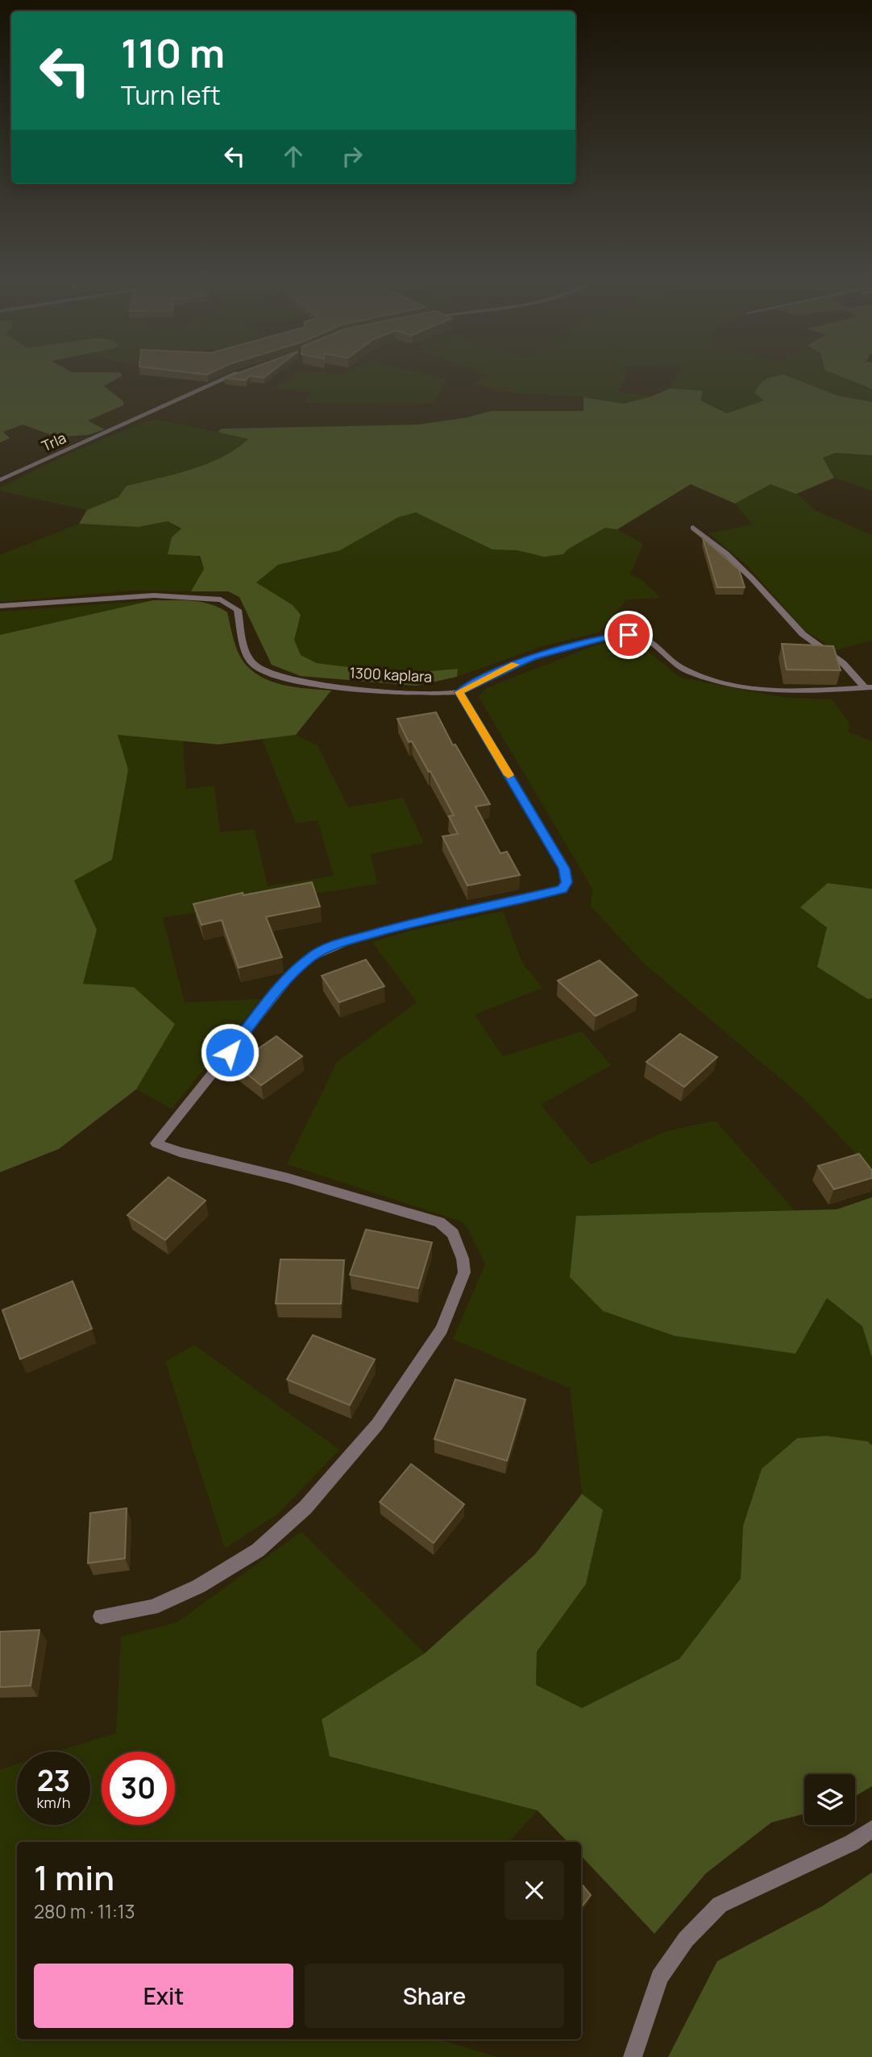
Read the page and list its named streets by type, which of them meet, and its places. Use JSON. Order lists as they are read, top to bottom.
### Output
{
  "streets": {
    "street": ["Trla", "1300 kaplara"]
  },
  "page": {
    "turn": ["110 m", "Turn left"],
    "speed": "23 km/h",
    "limit": "30",
    "heading": ["1 min", "280 m · 11:13"],
    "buttons": ["Exit", "Share"]
  }
}
